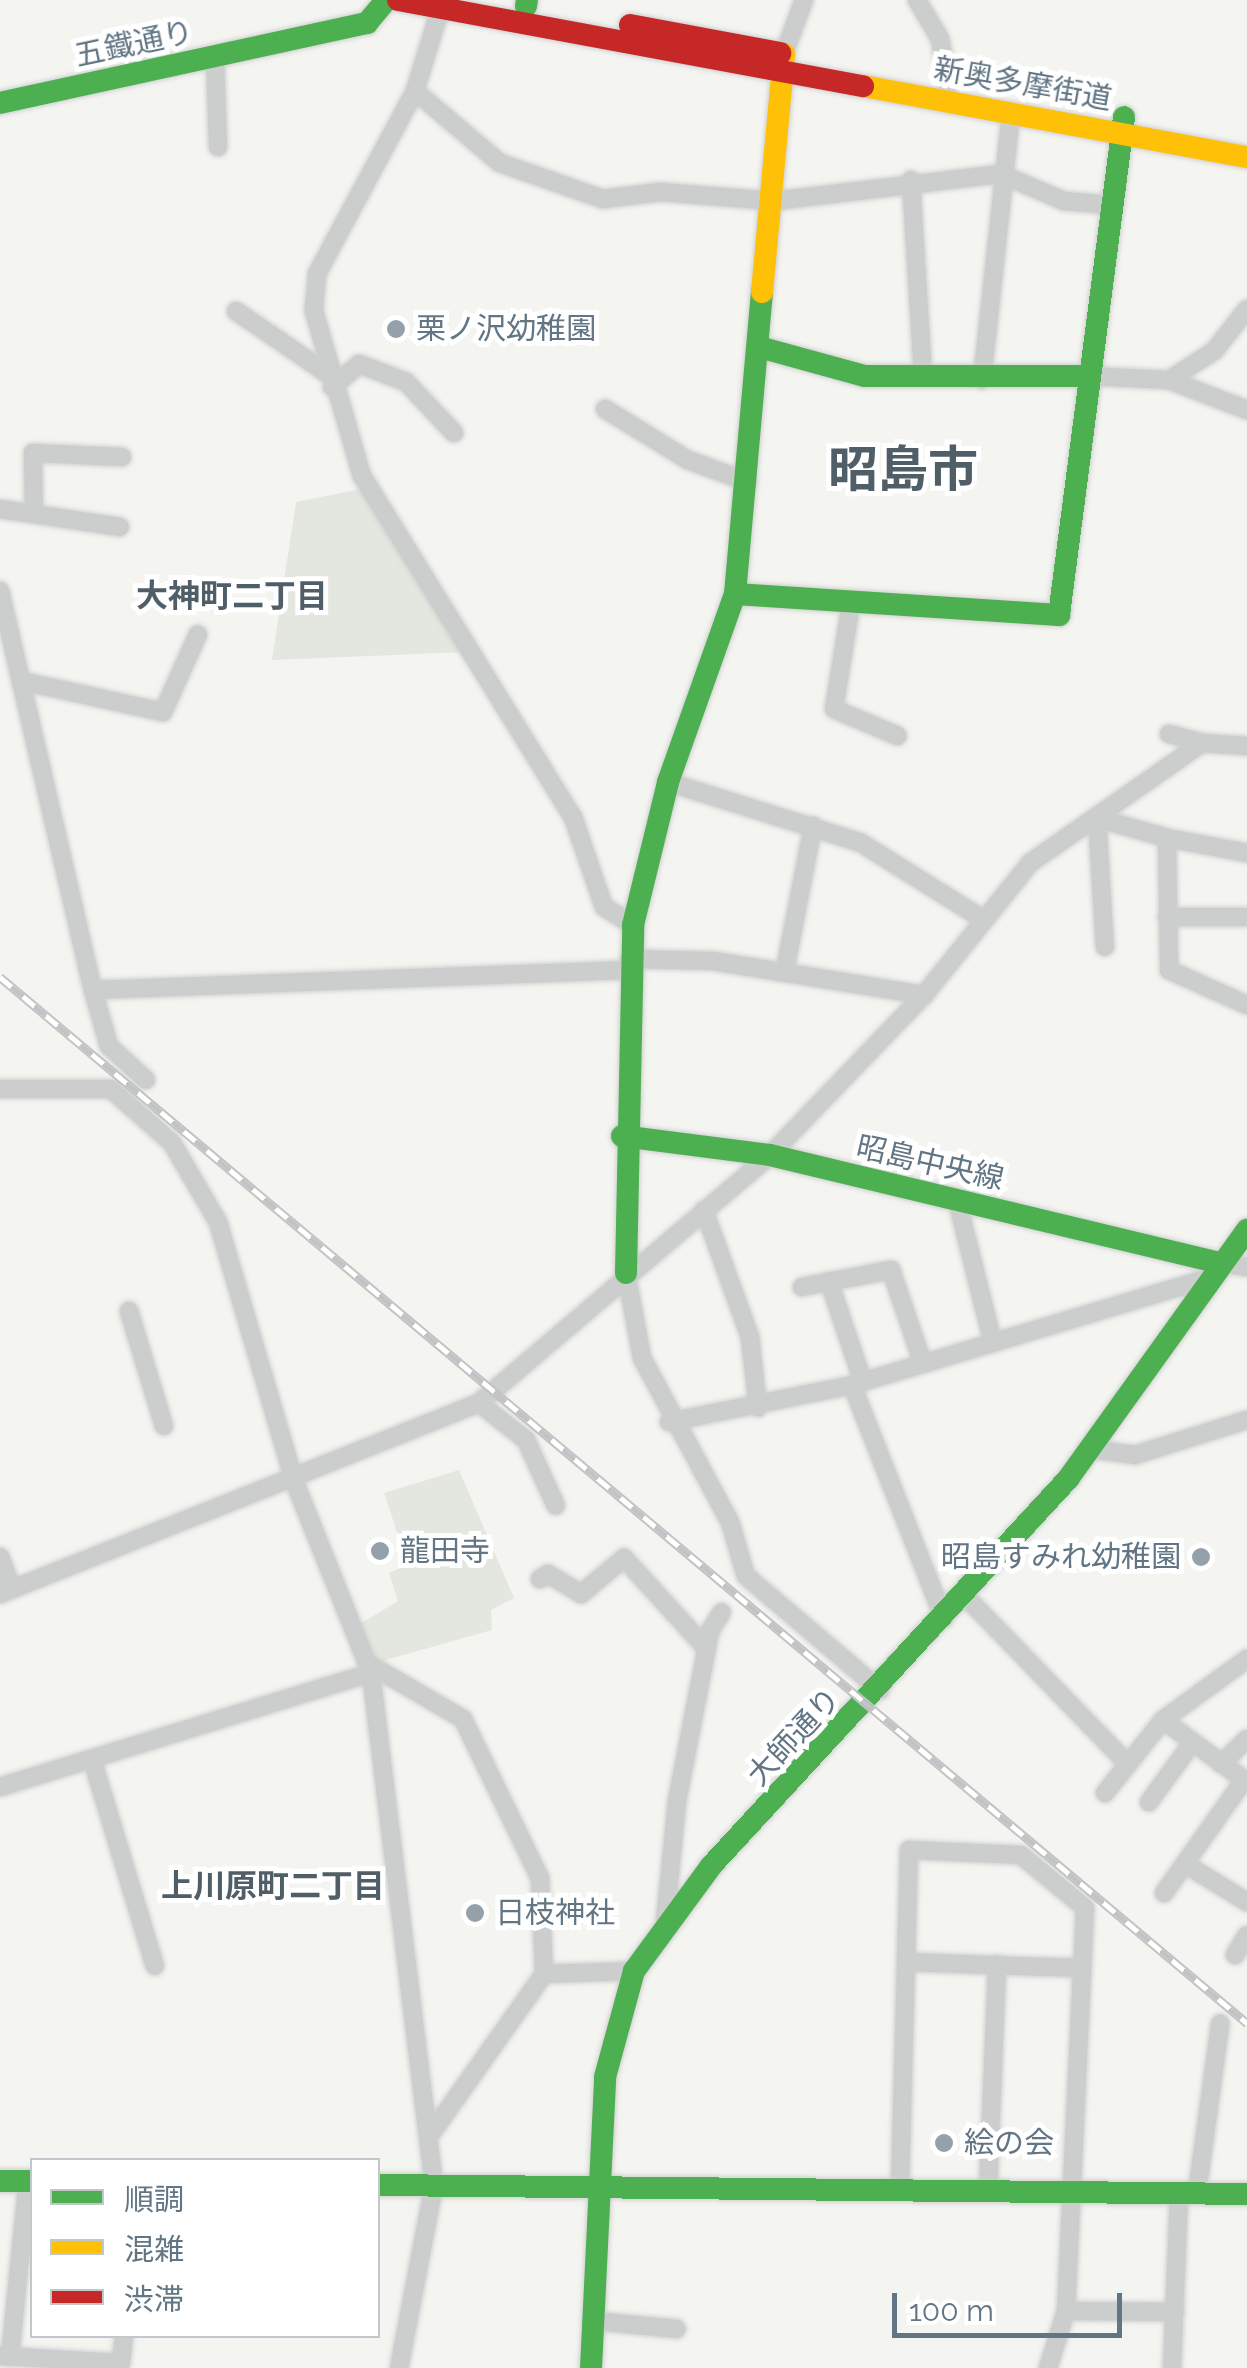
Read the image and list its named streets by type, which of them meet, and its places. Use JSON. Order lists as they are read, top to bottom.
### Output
{
  "streets": {
    "street": [
      "五鐵通り",
      "新奥多摩街道",
      "昭島中央線",
      "大師通り"
    ]
  },
  "crossings": [
    ["昭島中央線", "大師通り"]
  ],
  "districts": ["昭島市", "大神町二丁目", "上川原町二丁目"],
  "places": [
    "栗ノ沢幼稚園",
    "龍田寺",
    "昭島すみれ幼稚園",
    "日枝神社",
    "絵の会"
  ],
  "legend": ["順調", "混雑", "渋滞"],
  "scale_bar": "100 m"
}
